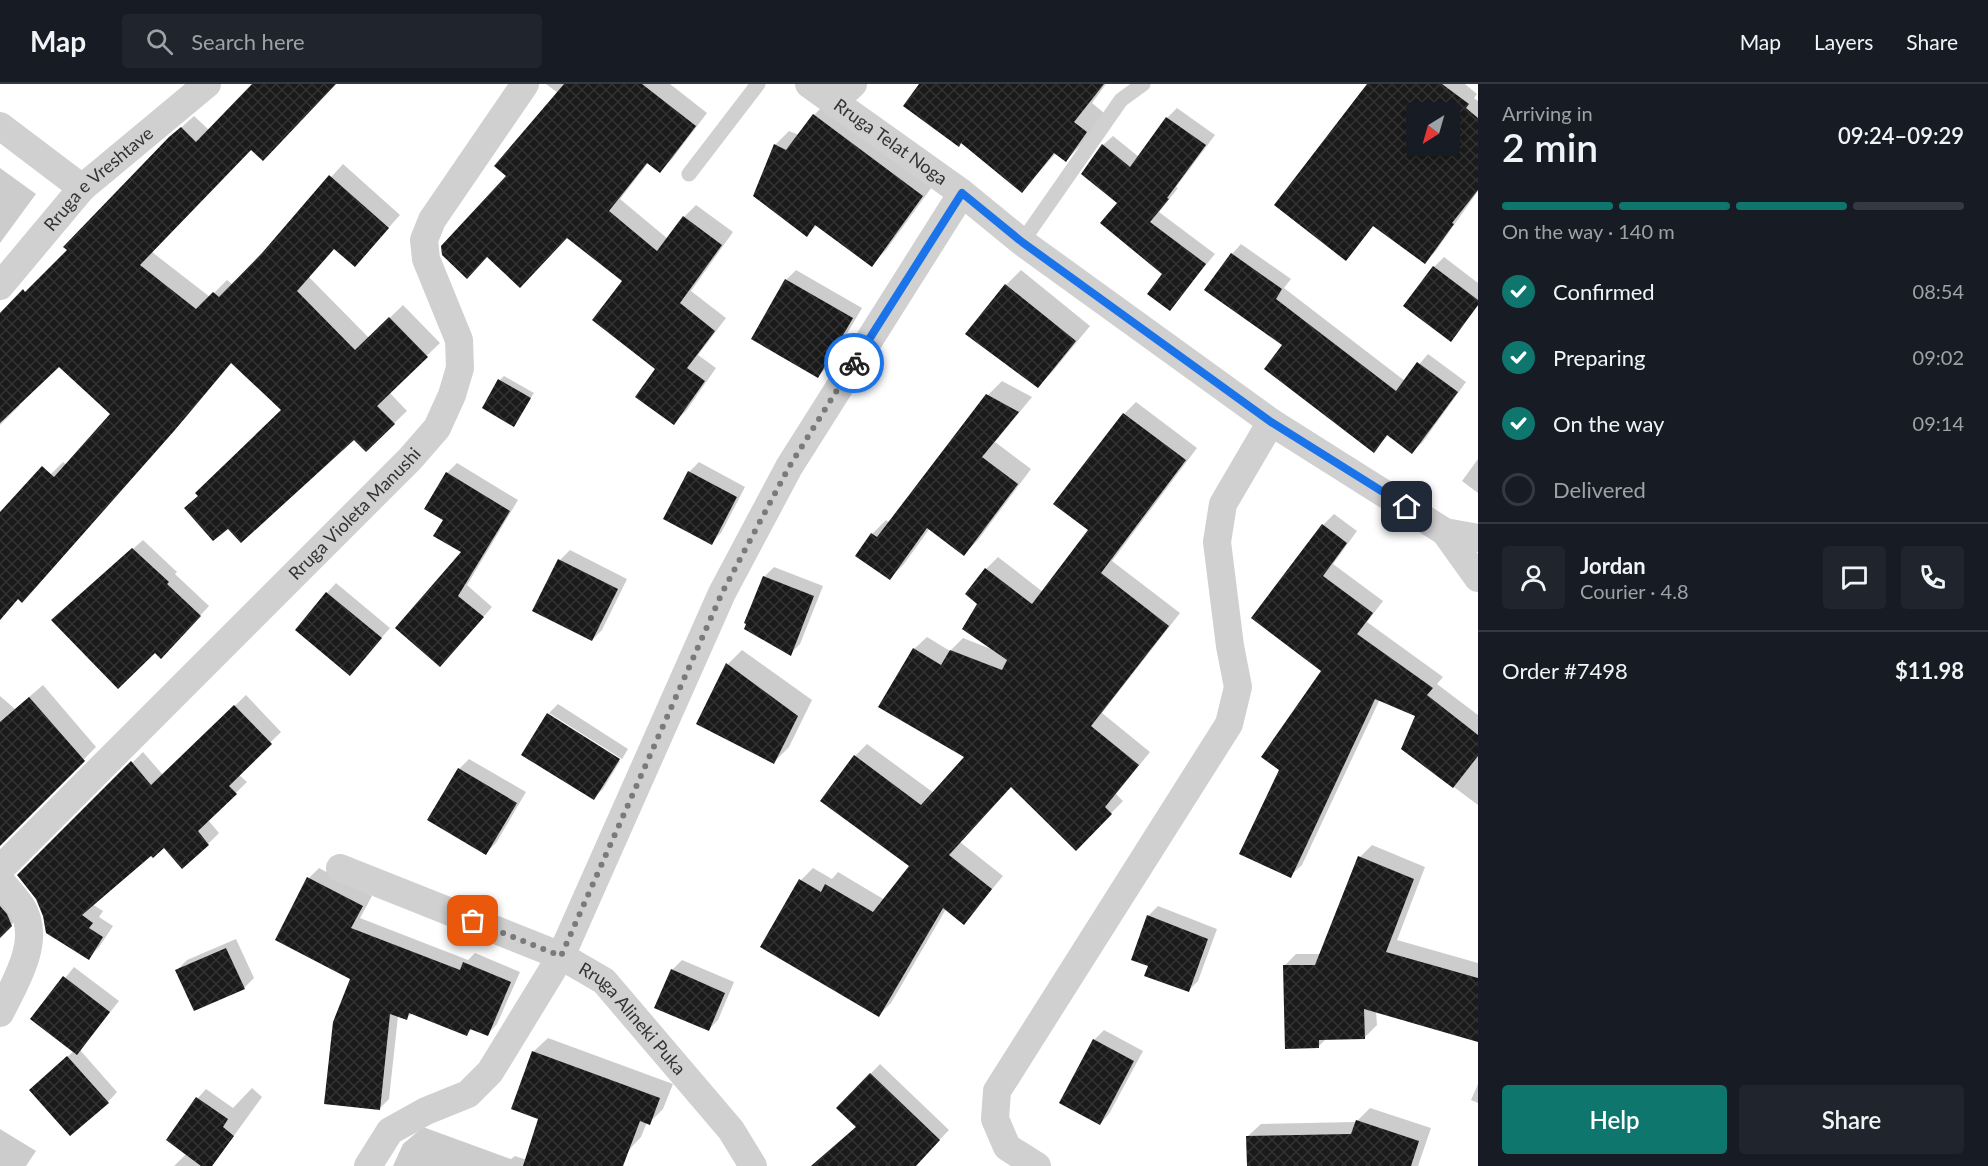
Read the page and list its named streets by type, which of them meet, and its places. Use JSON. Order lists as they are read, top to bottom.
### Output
{
  "streets": {
    "street": [
      "Rruga Telat Noga",
      "Rruga e Vreshtave",
      "Rruga Violeta Manushi",
      "Rruga Alineki Puka"
    ]
  },
  "north": "bottom left",
  "page": {
    "header": "Map",
    "search": "Search here",
    "nav": ["Map", "Layers", "Share"],
    "heading": ["2 min", "Arriving in", "09:24–09:29"],
    "panel": [
      "Jordan",
      "Courier · 4.8",
      "Order #7498",
      "$11.98"
    ],
    "bar": "On the way · 140 m",
    "list": [
      ["Confirmed", "08:54"],
      ["Preparing", "09:02"],
      ["On the way", "09:14"],
      "Delivered"
    ],
    "buttons": ["Help", "Share"]
  }
}
